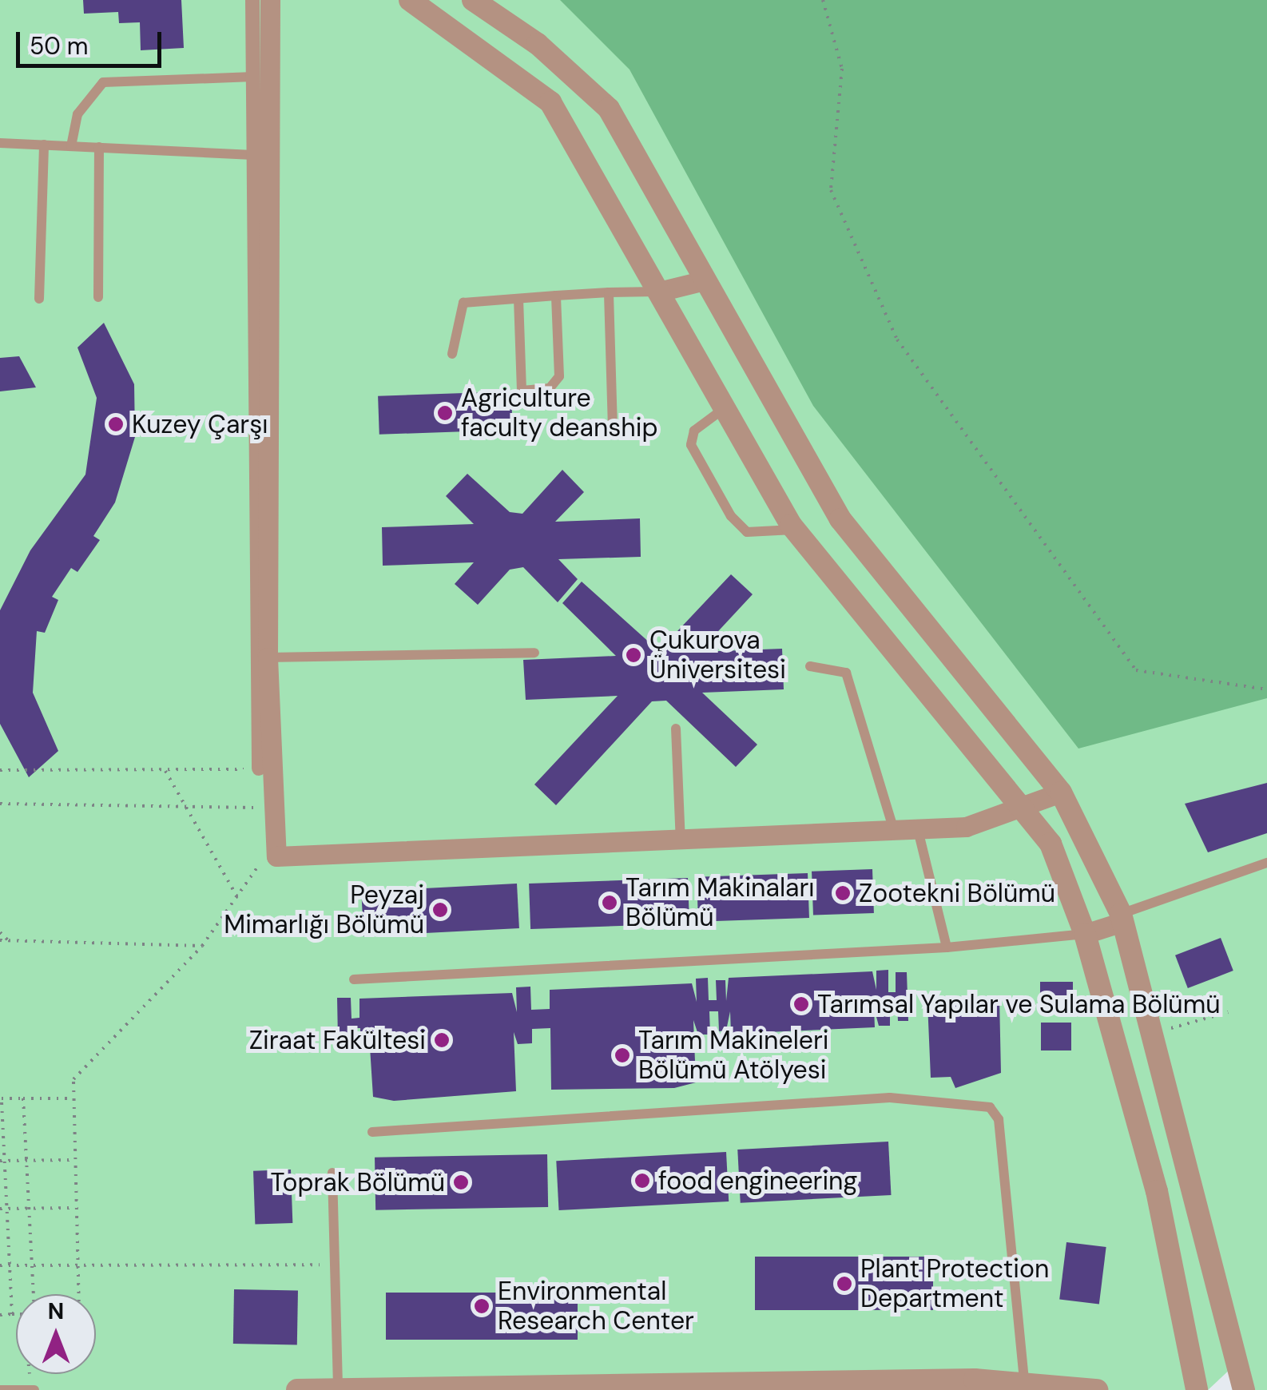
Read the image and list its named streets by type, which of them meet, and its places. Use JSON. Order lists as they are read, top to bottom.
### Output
{
  "places": [
    "Agriculture faculty deanship",
    "Kuzey Çarşı",
    "Çukurova Üniversitesi",
    "Zootekni Bölümü",
    "Tarım Makinaları Bölümü",
    "Peyzaj Mimarlığı Bölümü",
    "Tarımsal Yapılar ve Sulama Bölümü",
    "Ziraat Fakültesi",
    "Tarım Makineleri Bölümü Atölyesi",
    "food engineering",
    "Toprak Bölümü",
    "Plant Protection Department",
    "Environmental Research Center"
  ],
  "scale_bar": "50 m",
  "north": "top"
}
